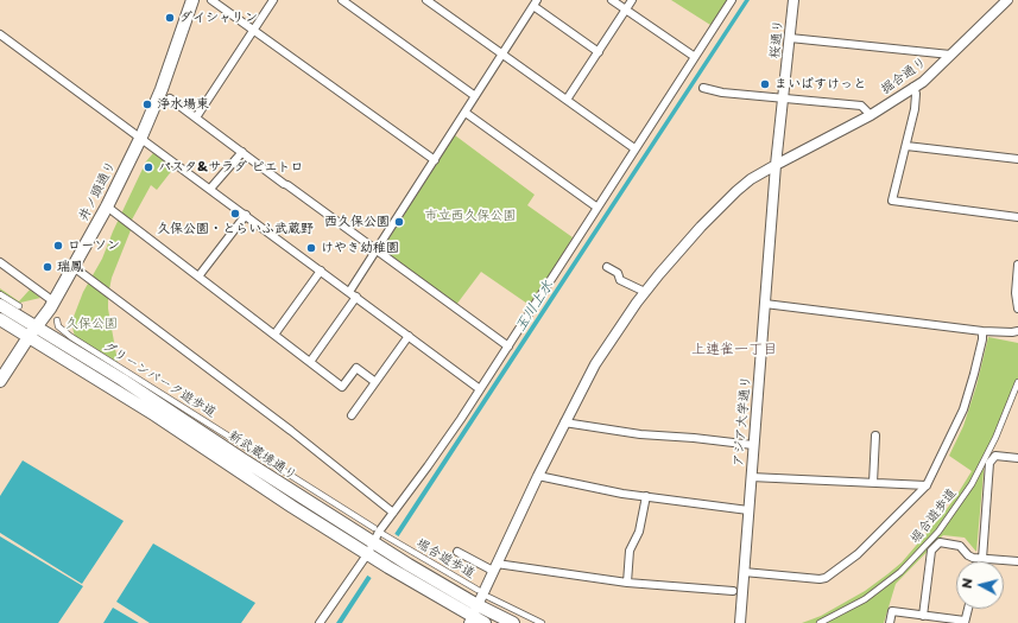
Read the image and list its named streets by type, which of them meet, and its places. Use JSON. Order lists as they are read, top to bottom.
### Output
{
  "streets": {
    "main road": ["井ノ頭通り", "新武蔵境通り"],
    "street": [
      "桜通り",
      "掘合通り",
      "グリーンパーク遊歩道",
      "アジア大学通り",
      "堀合遊歩道"
    ]
  },
  "crossings": [
    ["桜通り", "掘合通り"],
    ["桜通り", "アジア大学通り"],
    ["掘合通り", "アジア大学通り"],
    ["掘合通り", "新武蔵境通り"],
    ["井ノ頭通り", "新武蔵境通り"],
    ["新武蔵境通り", "堀合遊歩道"]
  ],
  "districts": ["上連雀一丁目"],
  "water": ["玉川上水"],
  "parks": ["市立西久保公園", "久保公園"],
  "places": [
    "ダイシャリン",
    "まいばすけっと",
    "浄水場東",
    "パスタ&サラダ ピエトロ",
    "久保公園・とらいふ武蔵野",
    "西久保公園",
    "ローソン",
    "けやき幼稚園",
    "瑞鳳"
  ],
  "north": "left"
}
